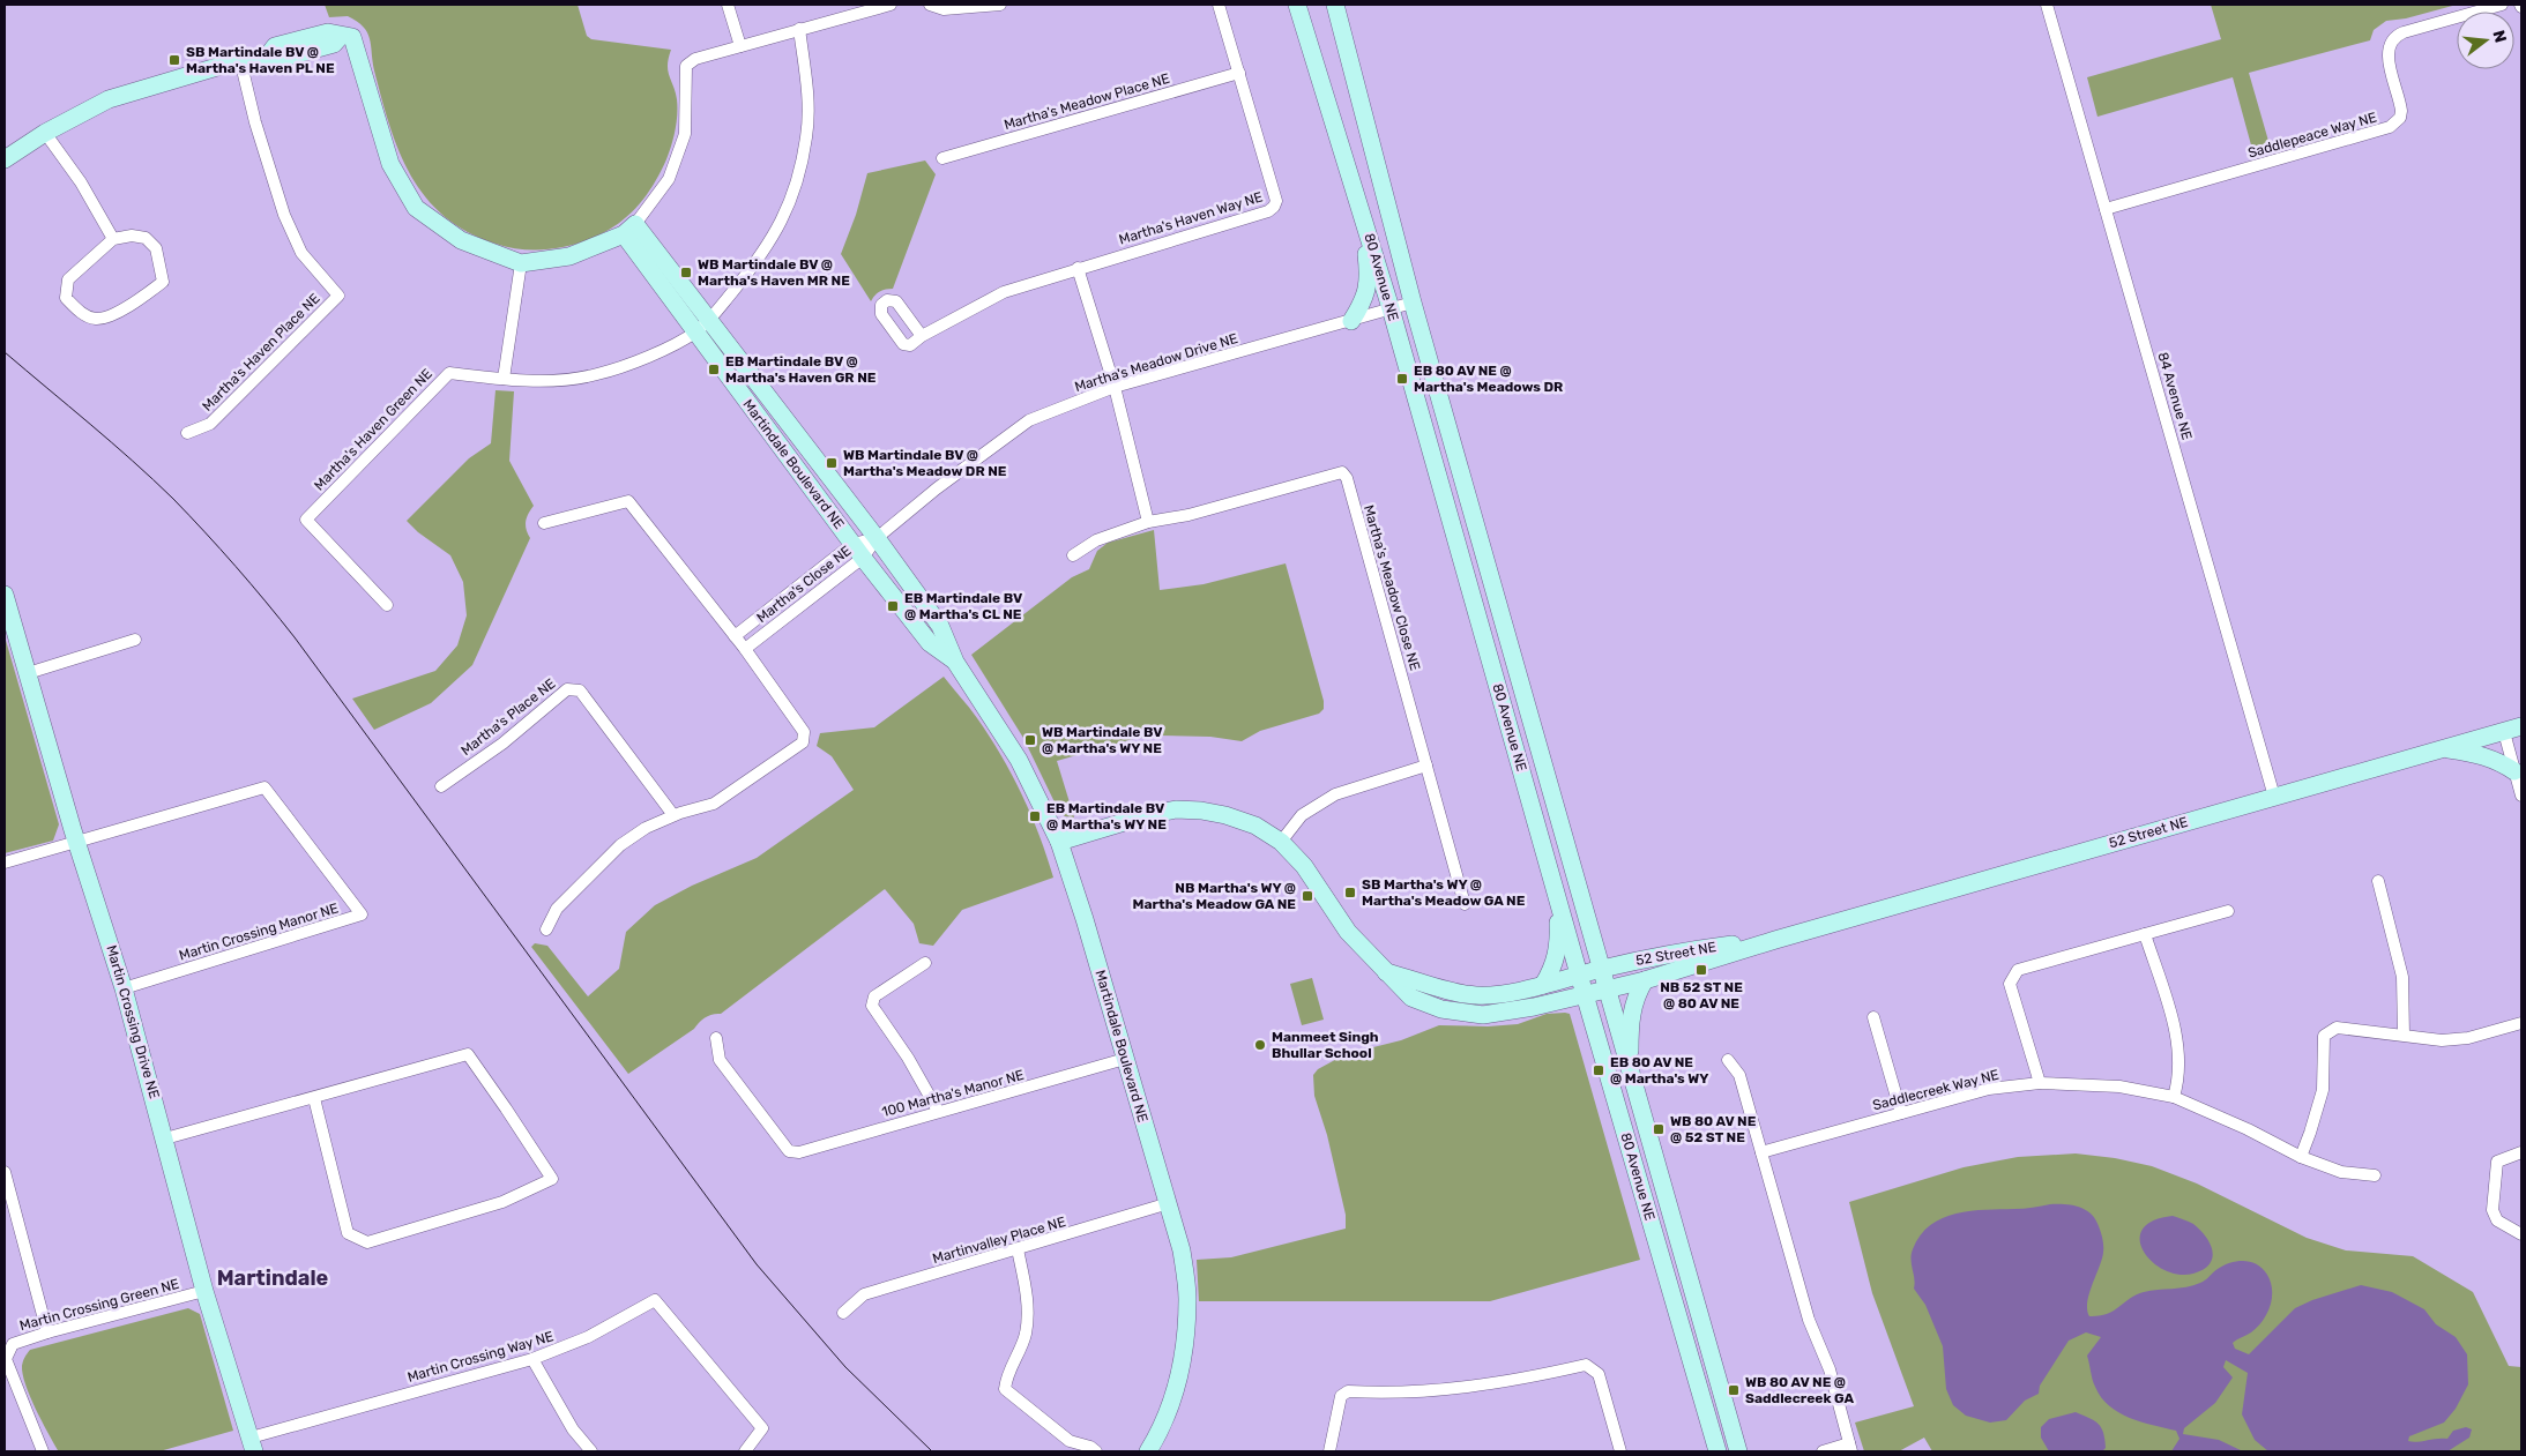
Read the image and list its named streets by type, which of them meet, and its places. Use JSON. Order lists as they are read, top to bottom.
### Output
{
  "streets": {
    "street": [
      "Martha's Meadow Place NE",
      "Saddlepeace Way NE",
      "Martha's Haven Way NE",
      "80 Avenue NE",
      "Martha's Haven Place NE",
      "Martha's Meadow Drive NE",
      "84 Avenue NE",
      "Martha's Haven Green NE",
      "Martindale Boulevard NE",
      "Martha's Close NE",
      "Martha's Meadow Close NE",
      "Martha's Place NE",
      "52 Street NE",
      "Martin Crossing Manor NE",
      "Martin Crossing Drive NE",
      "Saddlecreek Way NE",
      "100 Martha's Manor NE",
      "Martinvalley Place NE",
      "Martin Crossing Green NE",
      "Martin Crossing Way NE"
    ]
  },
  "crossings": [
    ["Martha's Meadow Place NE", "Martha's Haven Way NE"],
    ["Saddlepeace Way NE", "84 Avenue NE"],
    ["80 Avenue NE", "Martha's Meadow Drive NE"],
    ["80 Avenue NE", "52 Street NE"],
    ["Martha's Meadow Drive NE", "Martindale Boulevard NE"],
    ["Martha's Meadow Drive NE", "Martha's Close NE"],
    ["84 Avenue NE", "52 Street NE"],
    ["Martha's Haven Green NE", "Martindale Boulevard NE"],
    ["Martindale Boulevard NE", "Martha's Close NE"],
    ["Martindale Boulevard NE", "52 Street NE"],
    ["Martindale Boulevard NE", "100 Martha's Manor NE"],
    ["Martindale Boulevard NE", "Martinvalley Place NE"],
    ["Martin Crossing Manor NE", "Martin Crossing Drive NE"],
    ["Martin Crossing Drive NE", "Martin Crossing Green NE"],
    ["Martin Crossing Drive NE", "Martin Crossing Way NE"]
  ],
  "districts": ["Martindale"],
  "places": {
    "transit": [
      "SB Martindale BV @ Martha's Haven PL NE",
      "WB Martindale BV @ Martha's Haven MR NE",
      "EB Martindale BV @ Martha's Haven GR NE",
      "EB 80 AV NE @ Martha's Meadows DR",
      "WB Martindale BV @ Martha's Meadow DR NE",
      "EB Martindale BV @ Martha's CL NE",
      "WB Martindale BV @ Martha's WY NE",
      "EB Martindale BV @ Martha's WY NE",
      "SB Martha's WY @ Martha's Meadow GA NE",
      "NB Martha's WY @ Martha's Meadow GA NE",
      "NB 52 ST NE @ 80 AV NE",
      "EB 80 AV NE @ Martha's WY",
      "WB 80 AV NE @ 52 ST NE",
      "WB 80 AV NE @ Saddlecreek GA"
    ],
    "other": ["Manmeet Singh Bhullar School"]
  },
  "north": "right"
}
